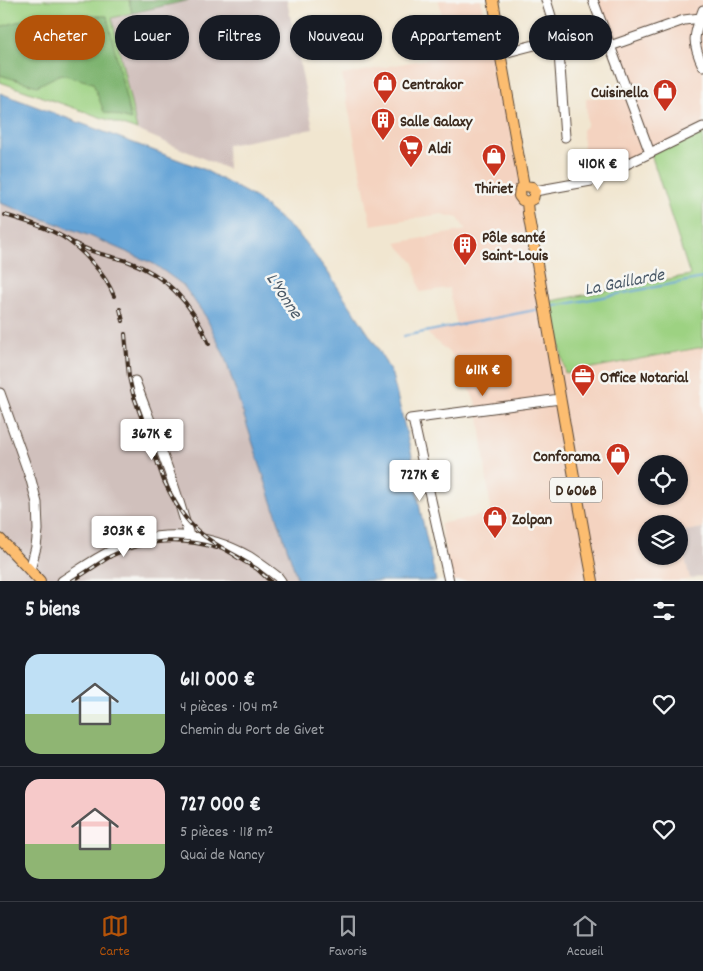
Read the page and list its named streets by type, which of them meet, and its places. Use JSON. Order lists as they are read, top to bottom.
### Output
{
  "streets": {
    "main road": ["D 606B"]
  },
  "water": ["La Gaillarde", "L'Yonne"],
  "places": {
    "shop": [
      "Centrakor",
      "Cuisinella",
      "Thiriet",
      "Conforama",
      "Zolpan"
    ],
    "building": ["Salle Galaxy", "Pôle santé Saint-Louis"],
    "supermarket": ["Aldi"],
    "office": ["Office Notarial"]
  },
  "page": {
    "chip": [
      "Acheter",
      "Louer",
      "Filtres",
      "Nouveau",
      "Appartement",
      "Maison"
    ],
    "price": [
      "410K €",
      "611K €",
      "367K €",
      "727K €",
      "303K €"
    ],
    "heading": "5 biens",
    "list": [
      {
        "name": "611 000 €",
        "note": "4 pièces · 104 m² · Chemin du Port de Givet"
      },
      {
        "name": "727 000 €",
        "note": "5 pièces · 118 m² · Quai de Nancy"
      }
    ],
    "tabs": ["Carte", "Favoris", "Accueil"]
  }
}
